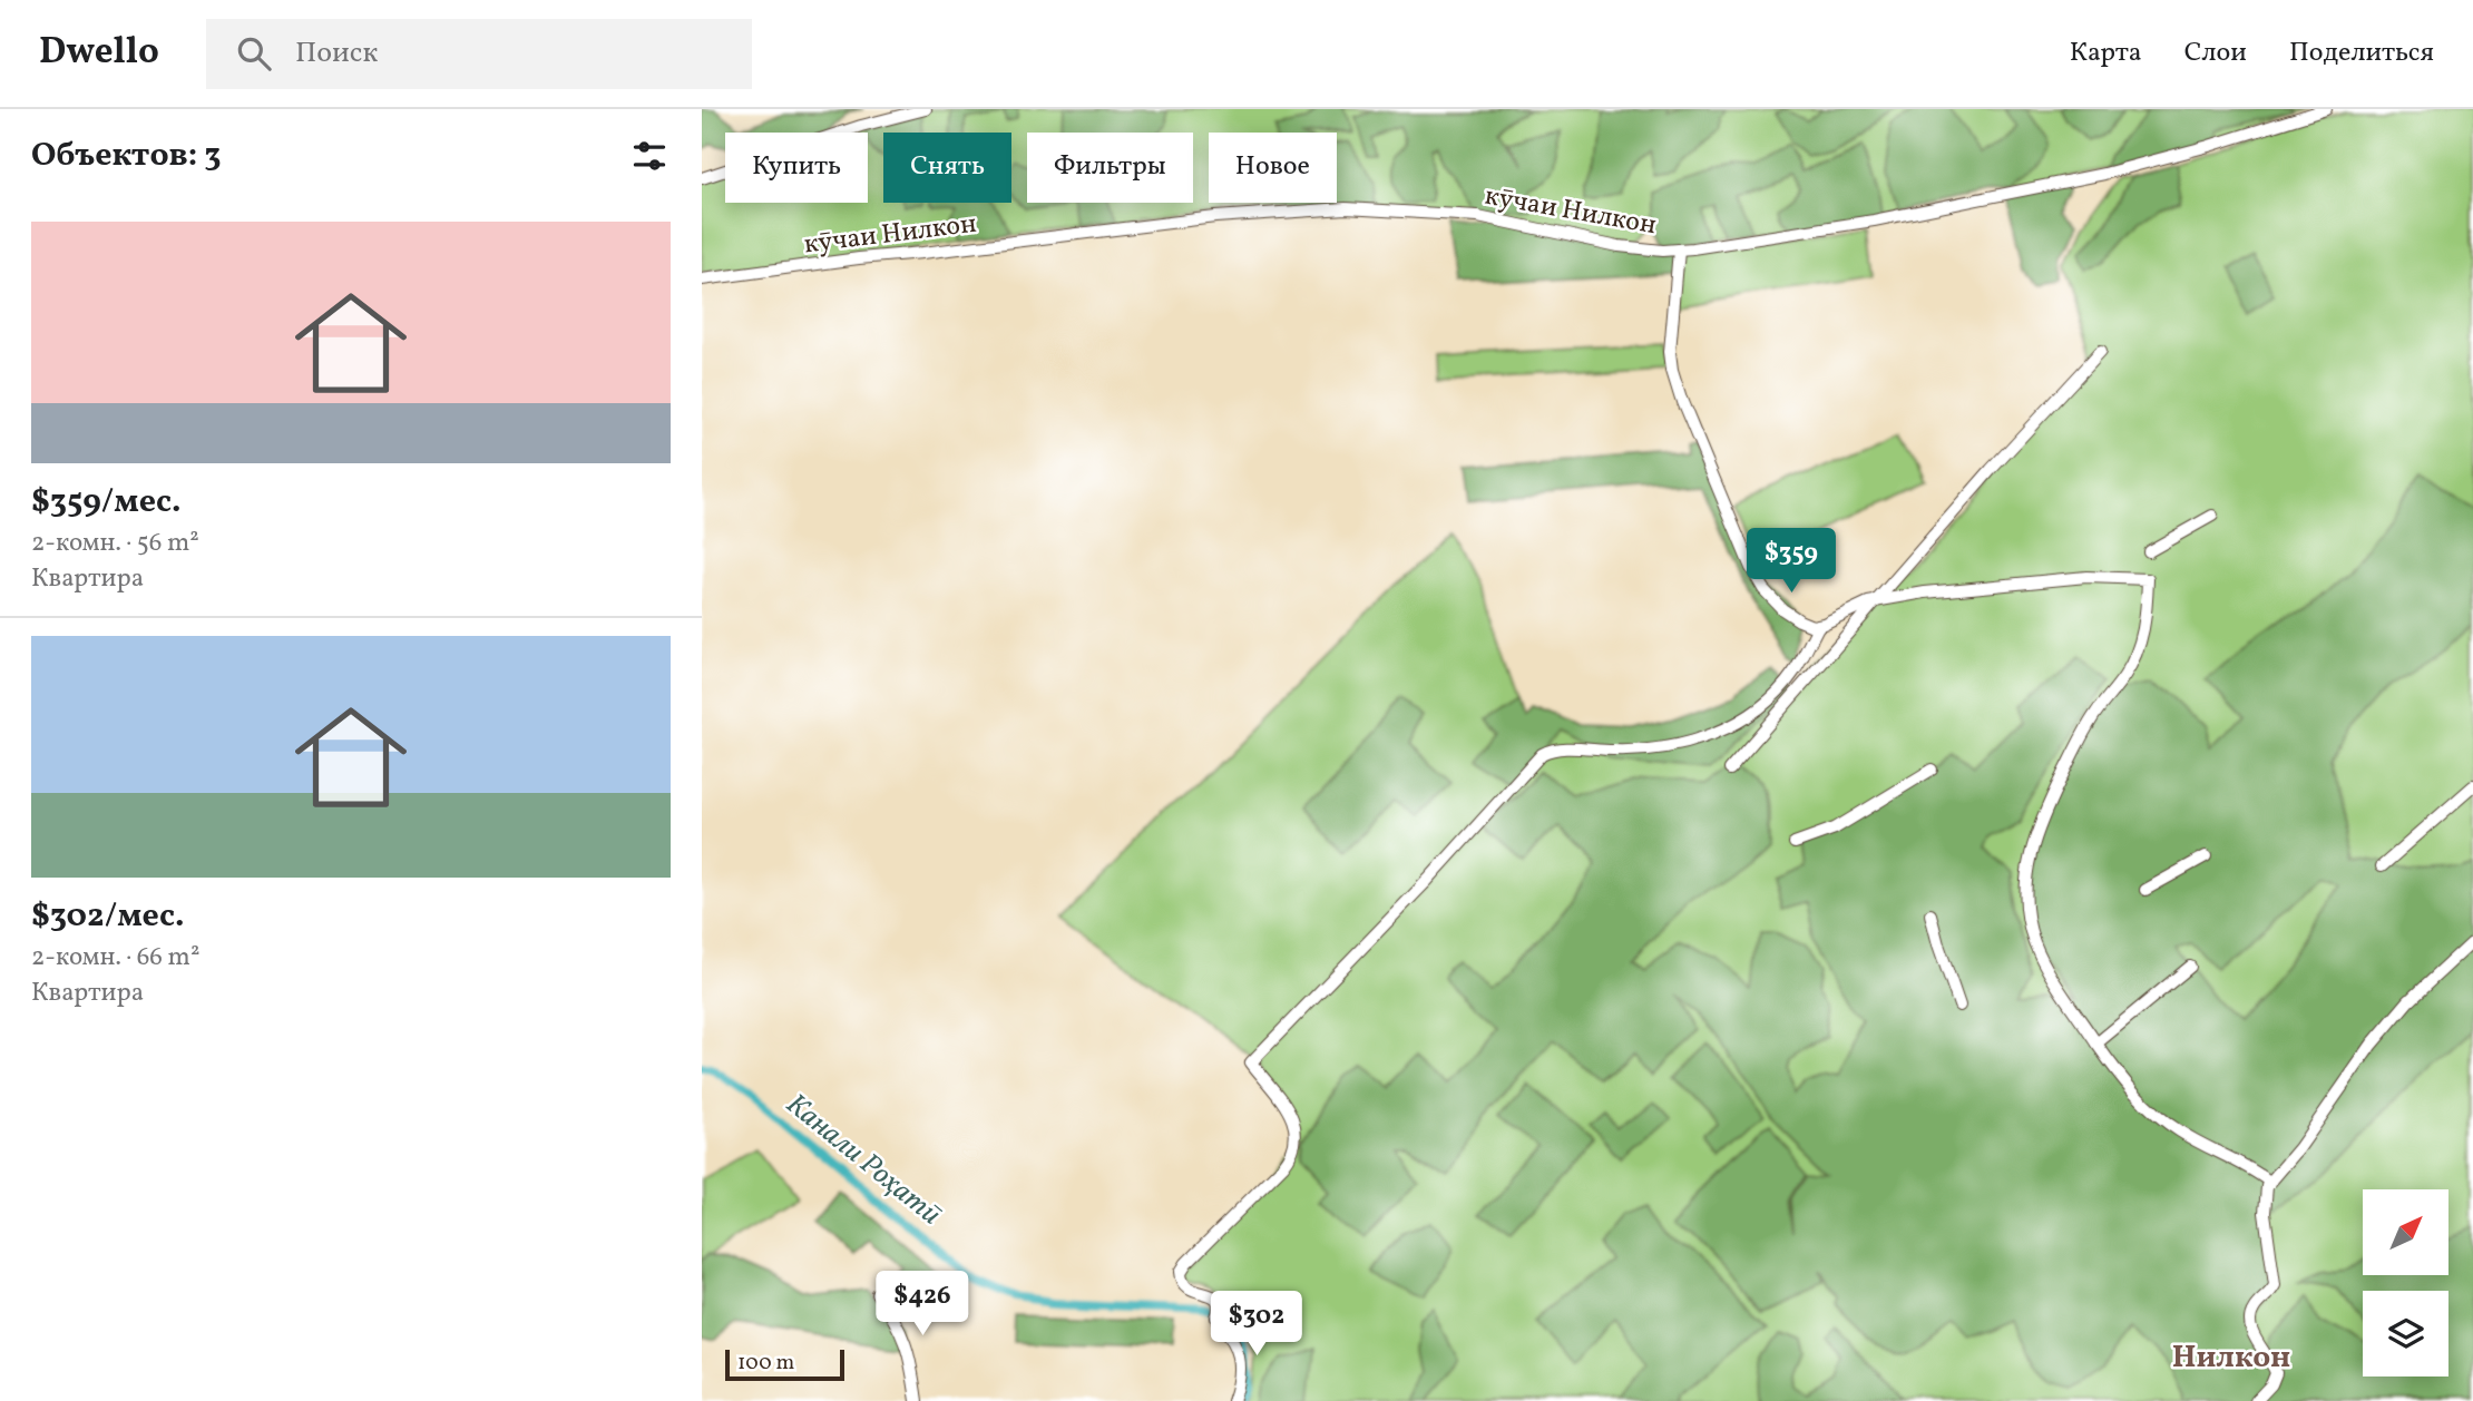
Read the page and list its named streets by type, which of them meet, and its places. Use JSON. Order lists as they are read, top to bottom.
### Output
{
  "streets": {
    "street": ["кӯчаи Нилкон"]
  },
  "districts": ["Нилкон"],
  "water": ["Канали Роҳатӣ"],
  "scale_bar": "100 m",
  "north": "top right",
  "page": {
    "header": "Dwello",
    "search": "Поиск",
    "nav": ["Карта", "Слои", "Поделиться"],
    "heading": "Объектов: 3",
    "chip": [
      "Купить",
      "Снять",
      "Фильтры",
      "Новое"
    ],
    "list": [
      {
        "name": "$359/мес.",
        "note": "2-комн. · 56 m² · Квартира"
      },
      {
        "name": "$302/мес.",
        "note": "2-комн. · 66 m² · Квартира"
      }
    ],
    "price": ["$359", "$426", "$302"],
    "scale": "100 m"
  }
}
